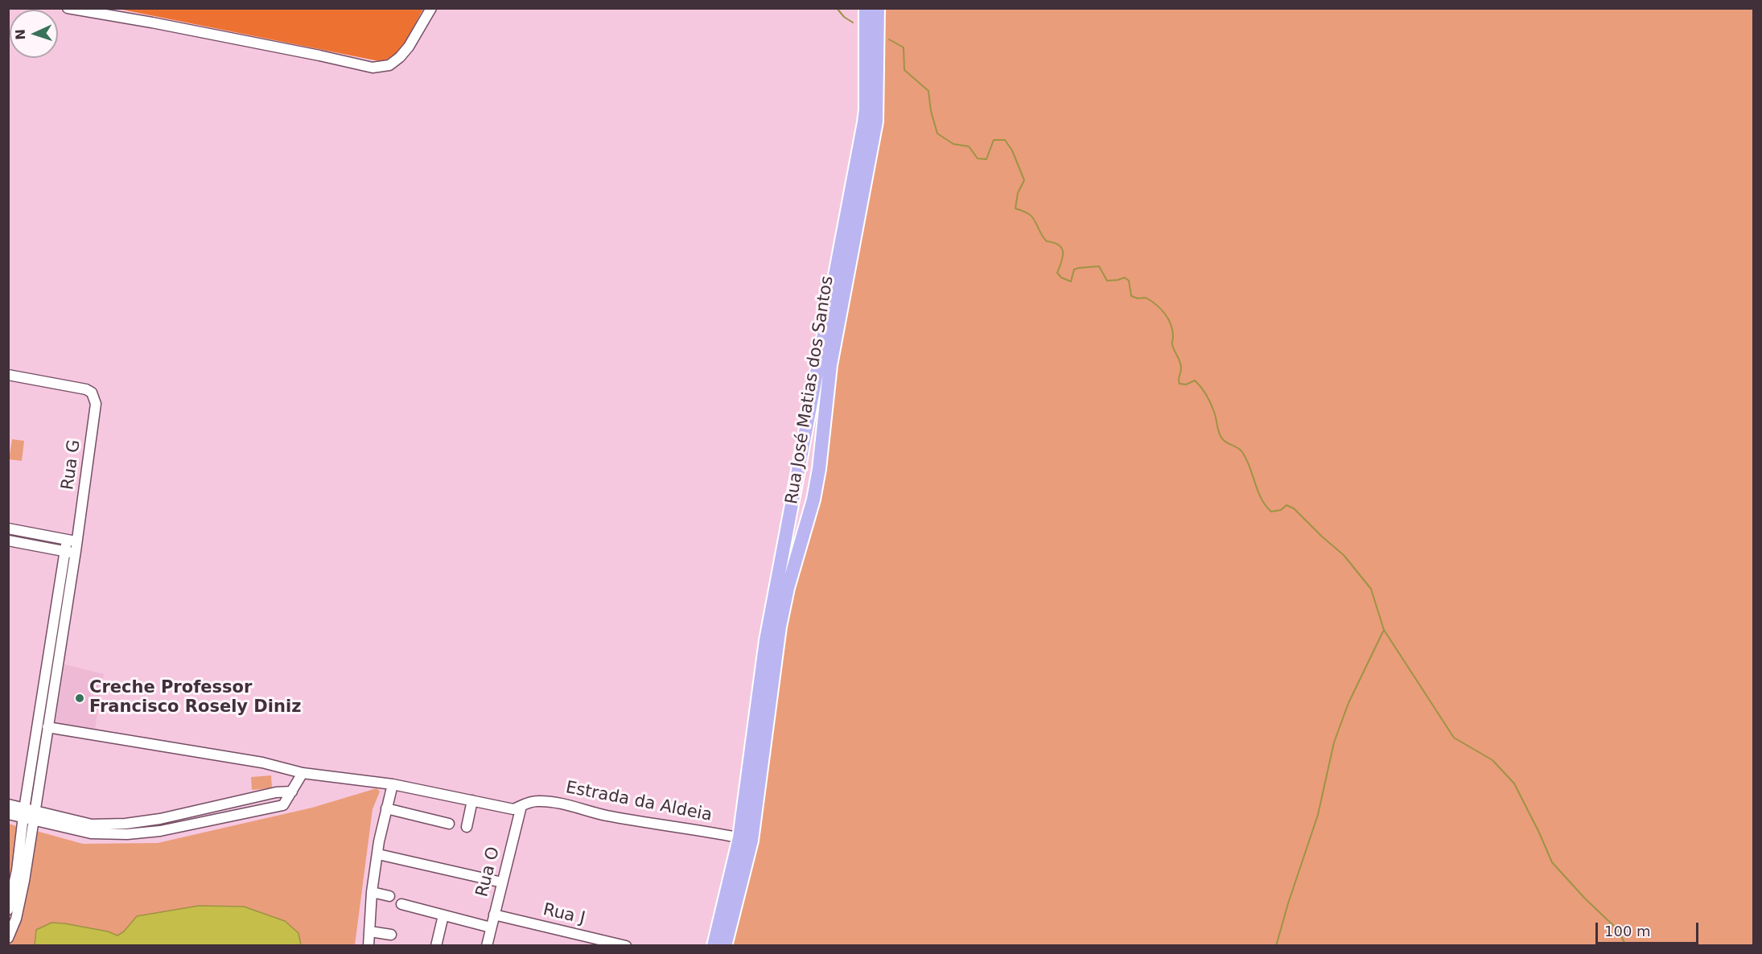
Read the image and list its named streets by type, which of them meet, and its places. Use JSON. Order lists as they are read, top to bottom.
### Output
{
  "streets": {
    "main road": ["Rua José Matias dos Santos"],
    "street": [
      "Rua G",
      "Estrada da Aldeia",
      "Rua O",
      "Rua J"
    ]
  },
  "crossings": [
    ["Rua José Matias dos Santos", "Estrada da Aldeia"],
    ["Estrada da Aldeia", "Rua O"],
    ["Rua O", "Rua J"]
  ],
  "places": ["Creche Professor Francisco Rosely Diniz"],
  "scale_bar": "100 m",
  "north": "left"
}
